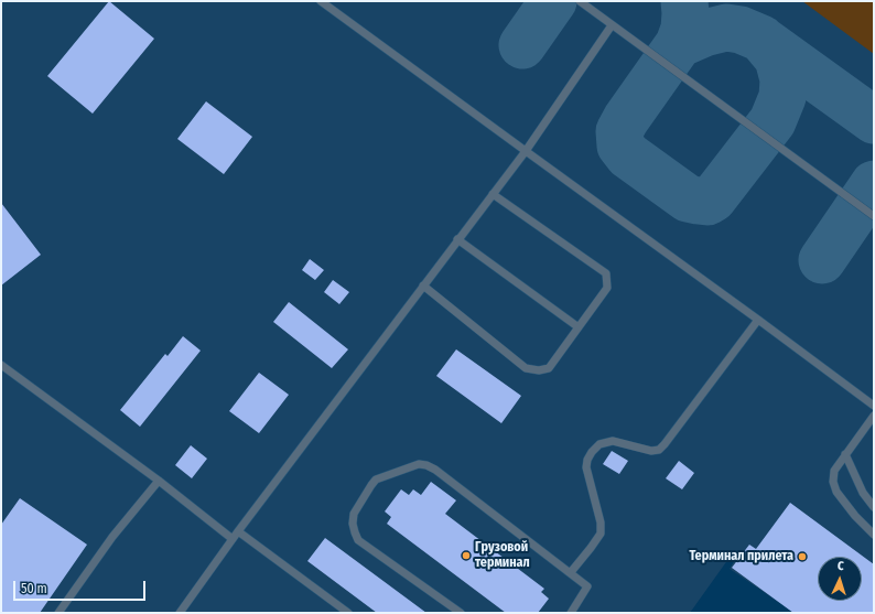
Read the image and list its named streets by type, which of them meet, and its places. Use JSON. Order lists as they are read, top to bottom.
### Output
{
  "places": ["Грузовой терминал", "Терминал прилета"],
  "scale_bar": "50 m",
  "north": "top"
}
